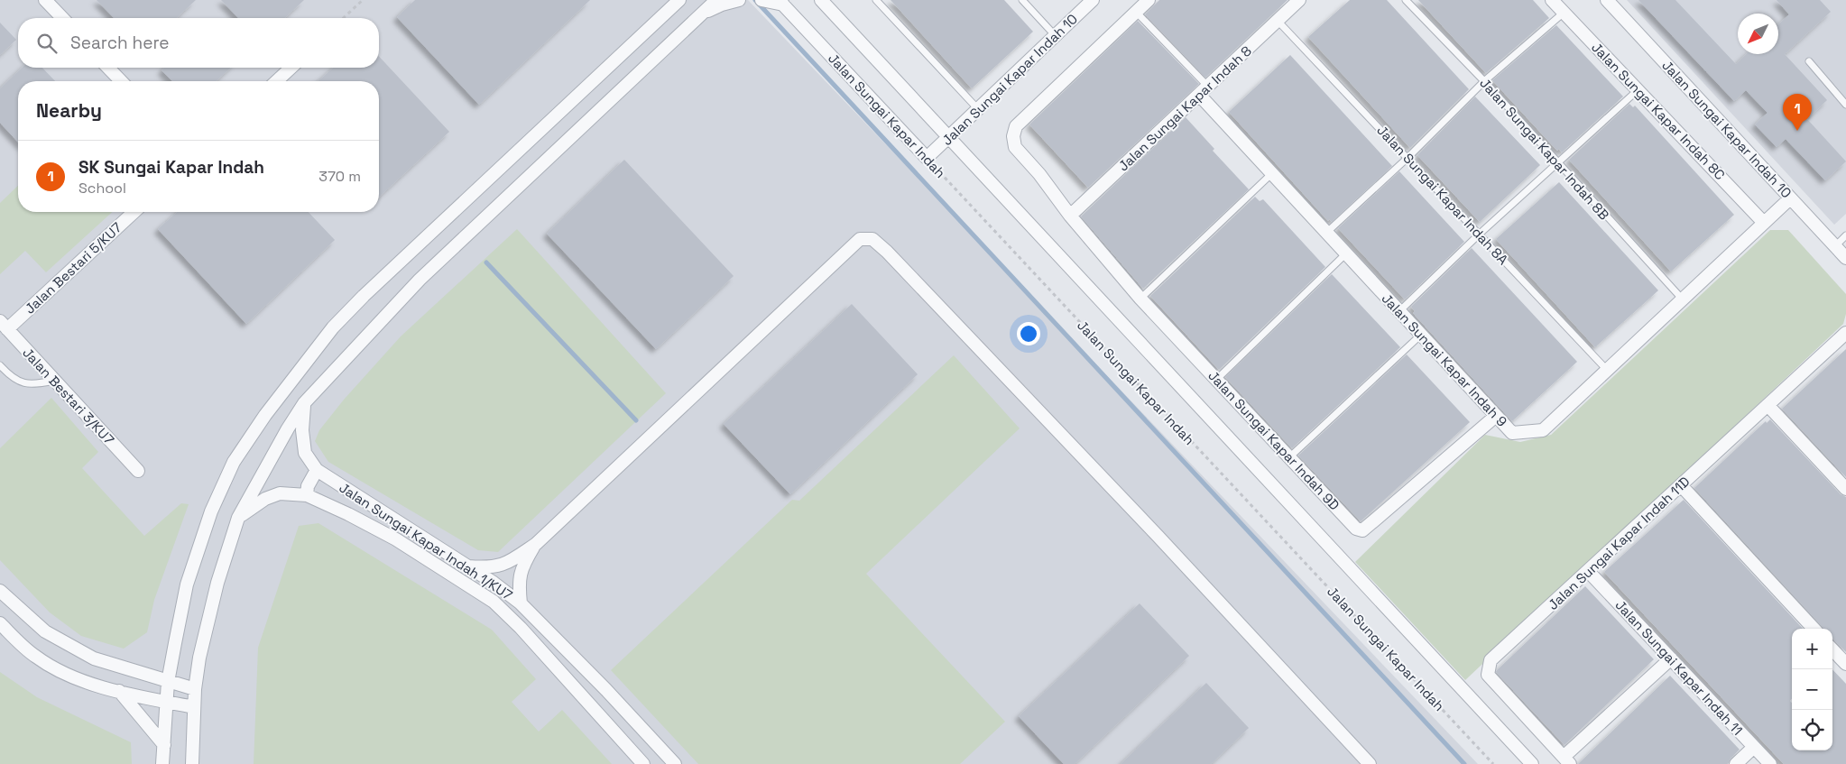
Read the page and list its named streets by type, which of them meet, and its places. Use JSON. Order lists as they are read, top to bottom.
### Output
{
  "streets": {
    "street": [
      "Jalan Sungai Kapar Indah 10",
      "Jalan Sungai Kapar Indah 8",
      "Jalan Sungai Kapar Indah 8C",
      "Jalan Sungai Kapar Indah",
      "Jalan Bestari 5/KU7",
      "Jalan Sungai Kapar Indah 9",
      "Jalan Bestari 3/KU7",
      "Jalan Sungai Kapar Indah 9D",
      "Jalan Sungai Kapar Indah 1/KU7",
      "Jalan Sungai Kapar Indah 11D",
      "Jalan Sungai Kapar Indah 11"
    ],
    "lane": ["Jalan Sungai Kapar Indah 8B", "Jalan Sungai Kapar Indah 8A"]
  },
  "crossings": [
    ["Jalan Sungai Kapar Indah 10", "Jalan Sungai Kapar Indah"],
    ["Jalan Sungai Kapar Indah 10", "Jalan Sungai Kapar Indah 9"],
    ["Jalan Sungai Kapar Indah 8", "Jalan Sungai Kapar Indah 8A"],
    ["Jalan Sungai Kapar Indah 8", "Jalan Sungai Kapar Indah 9"],
    ["Jalan Sungai Kapar Indah 8", "Jalan Sungai Kapar Indah 9D"],
    ["Jalan Sungai Kapar Indah 8C", "Jalan Sungai Kapar Indah 9"],
    ["Jalan Sungai Kapar Indah 8B", "Jalan Sungai Kapar Indah 9"],
    ["Jalan Sungai Kapar Indah 8A", "Jalan Sungai Kapar Indah 9"],
    ["Jalan Bestari 5/KU7", "Jalan Bestari 3/KU7"],
    ["Jalan Sungai Kapar Indah 9", "Jalan Sungai Kapar Indah 9D"],
    ["Jalan Sungai Kapar Indah 11D", "Jalan Sungai Kapar Indah 11"]
  ],
  "north": "bottom left",
  "page": {
    "search": "Search here",
    "heading": "Nearby",
    "pins": "1",
    "list": [
      {
        "mark": "1",
        "name": "SK Sungai Kapar Indah",
        "note": "School",
        "value": "370 m"
      }
    ],
    "map_buttons": ["+", "−"]
  }
}
